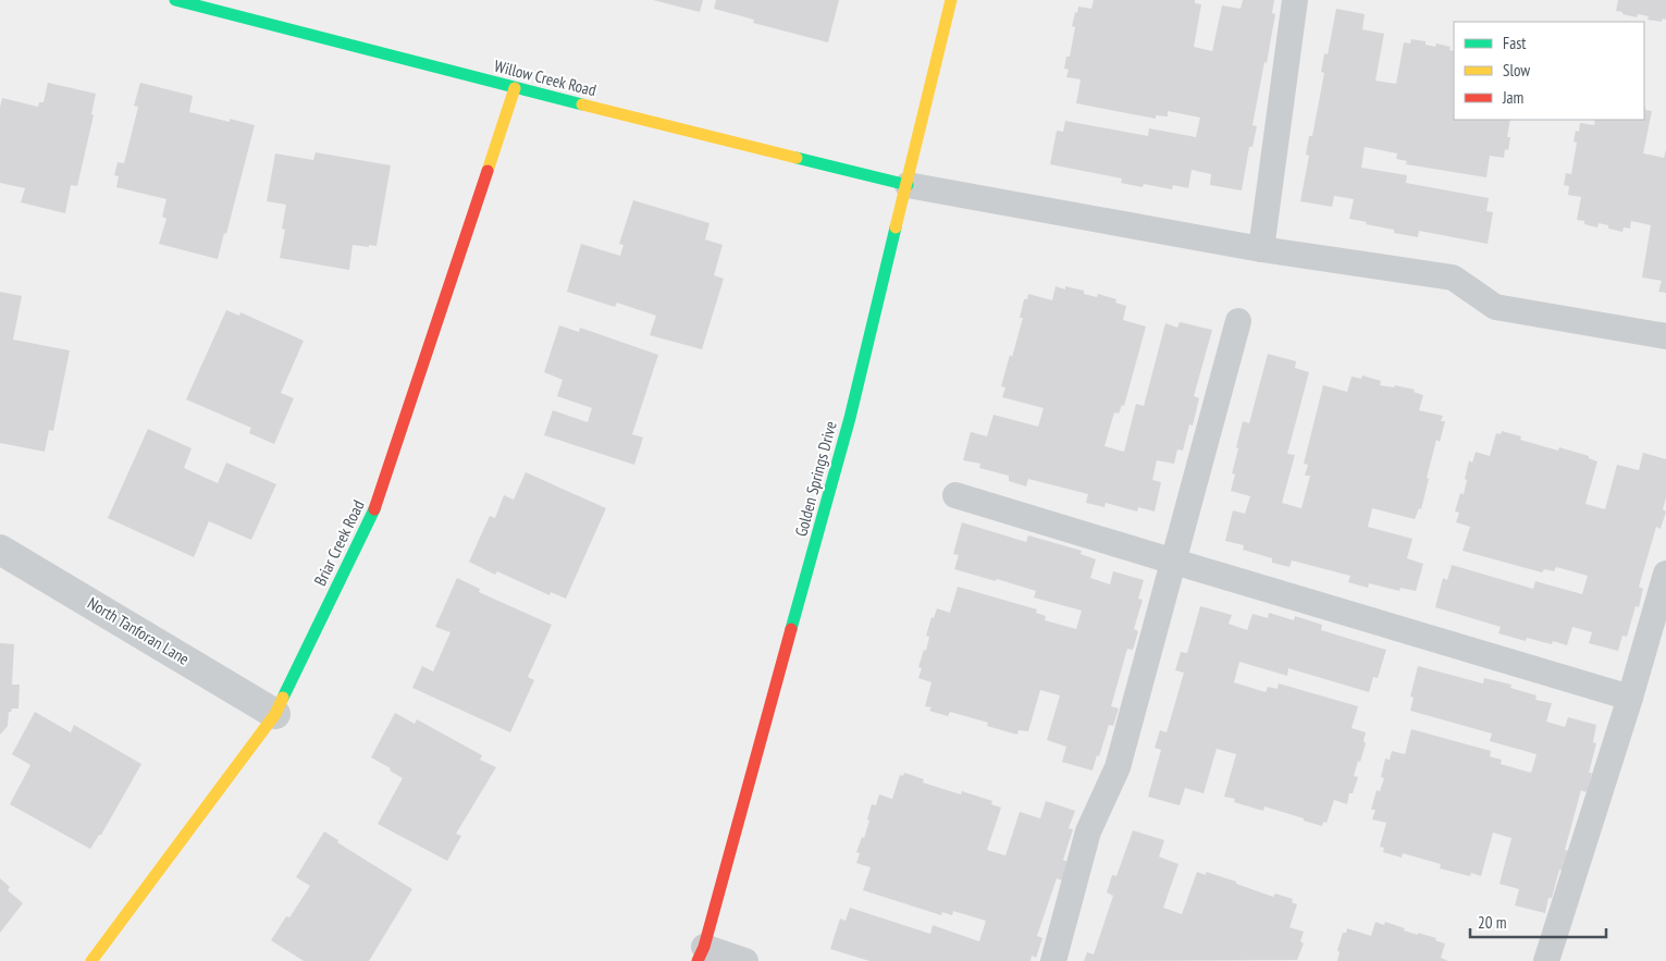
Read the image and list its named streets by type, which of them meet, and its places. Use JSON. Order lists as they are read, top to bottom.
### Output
{
  "streets": {
    "street": [
      "Willow Creek Road",
      "Golden Springs Drive",
      "Briar Creek Road",
      "North Tanforan Lane"
    ]
  },
  "crossings": [
    ["Willow Creek Road", "Golden Springs Drive"],
    ["Willow Creek Road", "Briar Creek Road"],
    ["Briar Creek Road", "North Tanforan Lane"]
  ],
  "legend": ["Fast", "Slow", "Jam"],
  "scale_bar": "20 m"
}
